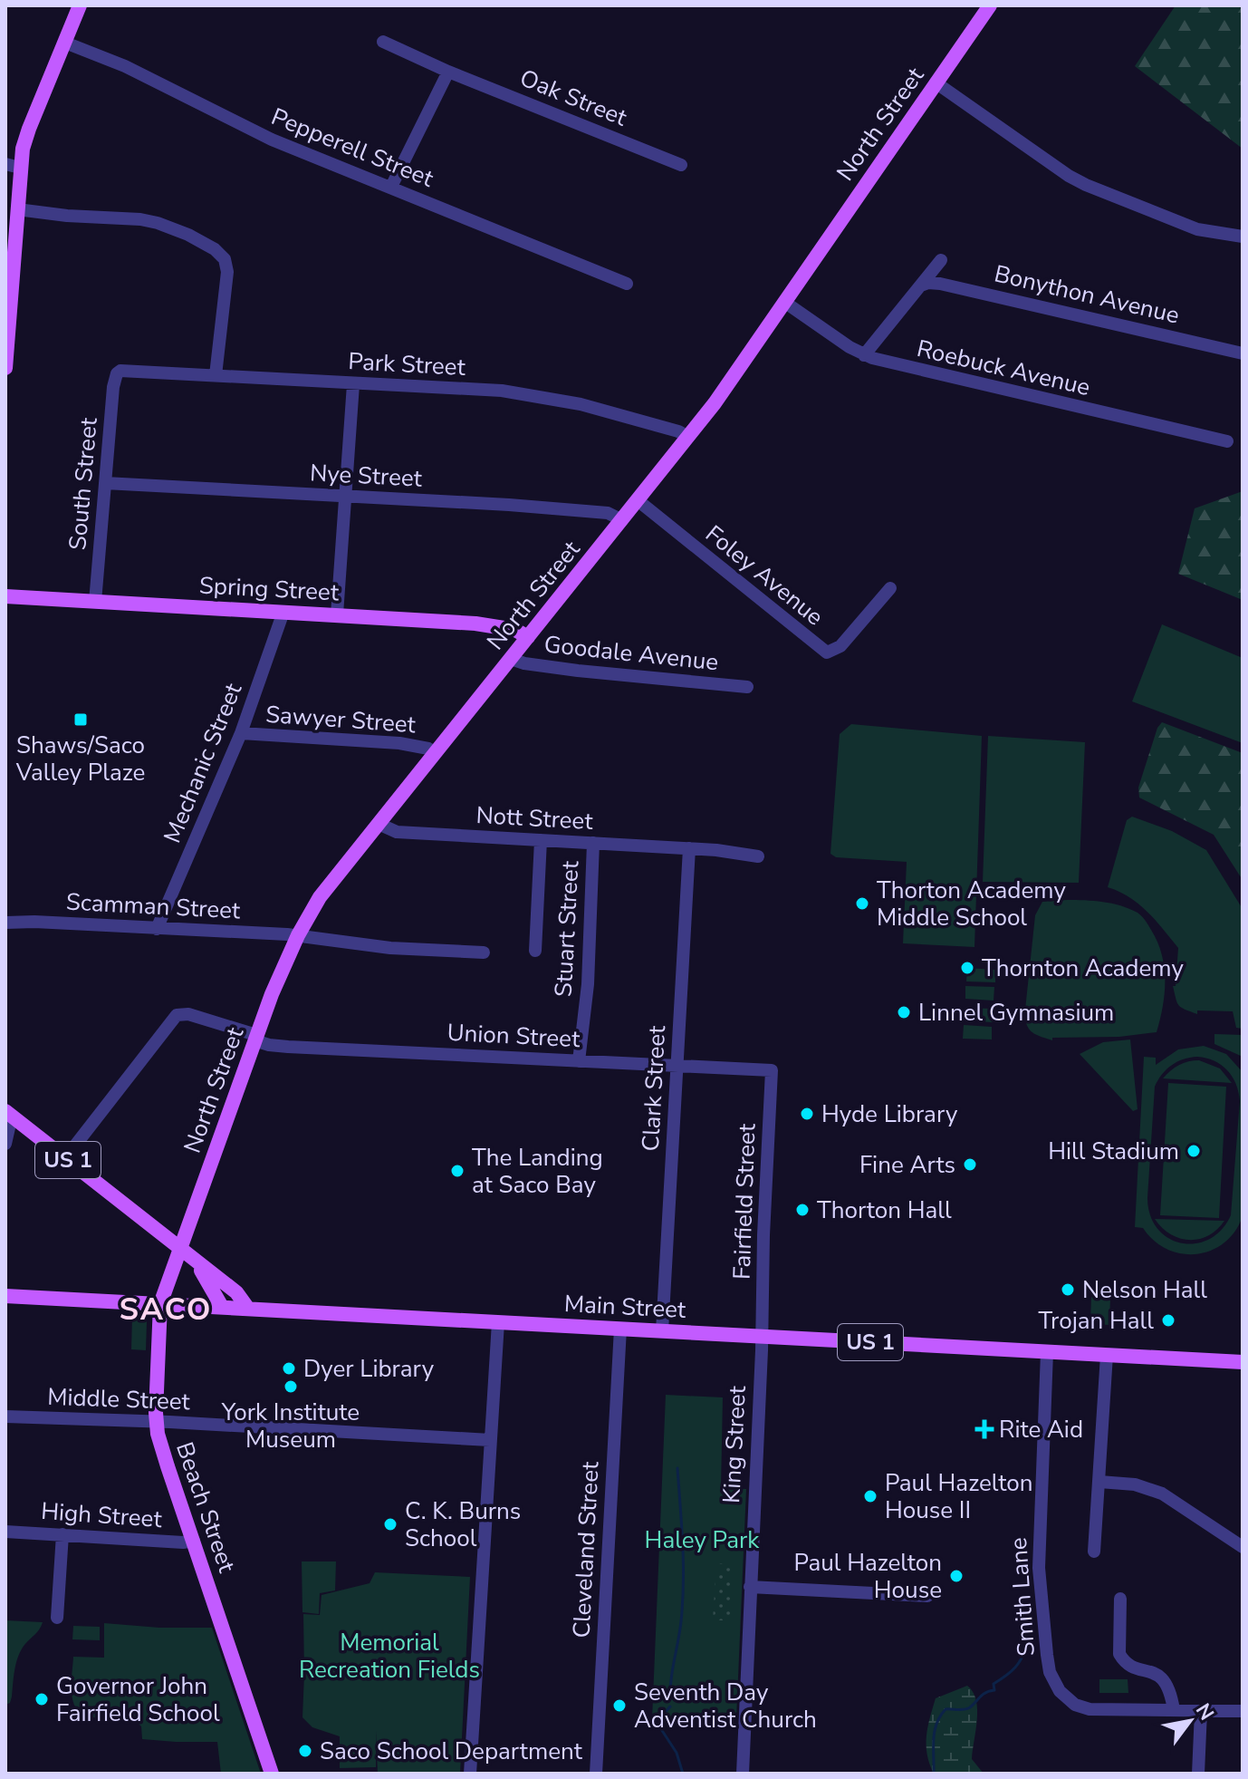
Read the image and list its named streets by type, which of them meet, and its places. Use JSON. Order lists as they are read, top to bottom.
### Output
{
  "streets": {
    "main road": [
      "North Street",
      "Spring Street",
      "US 1",
      "Main Street",
      "Beach Street"
    ],
    "street": [
      "Oak Street",
      "Pepperell Street",
      "Bonython Avenue",
      "Park Street",
      "Roebuck Avenue",
      "Nye Street",
      "South Street",
      "Foley Avenue",
      "Goodale Avenue",
      "Sawyer Street",
      "Mechanic Street",
      "Nott Street",
      "Scamman Street",
      "Stuart Street",
      "Union Street",
      "Clark Street",
      "Fairfield Street",
      "Middle Street",
      "King Street",
      "High Street",
      "Cleveland Street",
      "Smith Lane"
    ]
  },
  "crossings": [
    ["North Street", "Park Street"],
    ["North Street", "Roebuck Avenue"],
    ["North Street", "Nye Street"],
    ["North Street", "Foley Avenue"],
    ["North Street", "Spring Street"],
    ["North Street", "Goodale Avenue"],
    ["North Street", "Sawyer Street"],
    ["North Street", "Nott Street"],
    ["North Street", "Scamman Street"],
    ["North Street", "Union Street"],
    ["North Street", "US 1"],
    ["North Street", "Beach Street"],
    ["Park Street", "South Street"],
    ["Nye Street", "South Street"],
    ["South Street", "Spring Street"],
    ["Spring Street", "Mechanic Street"],
    ["Sawyer Street", "Mechanic Street"],
    ["Mechanic Street", "Scamman Street"],
    ["Nott Street", "Stuart Street"],
    ["Nott Street", "Clark Street"],
    ["Stuart Street", "Union Street"],
    ["Union Street", "Clark Street"],
    ["Union Street", "US 1"],
    ["Union Street", "Fairfield Street"],
    ["Clark Street", "Main Street"],
    ["US 1", "Main Street"],
    ["US 1", "Beach Street"],
    ["Fairfield Street", "Main Street"],
    ["Fairfield Street", "King Street"],
    ["Main Street", "King Street"],
    ["Main Street", "Beach Street"],
    ["Main Street", "Cleveland Street"],
    ["Main Street", "Smith Lane"],
    ["Middle Street", "Beach Street"],
    ["Beach Street", "High Street"]
  ],
  "districts": ["SACO"],
  "parks": ["Haley Park", "Memorial Recreation Fields"],
  "places": {
    "transit": ["Shaws/Saco Valley Plaze"],
    "other": [
      "Thorton Academy Middle School",
      "Thornton Academy",
      "Linnel Gymnasium",
      "Hyde Library",
      "Hill Stadium",
      "Fine Arts",
      "The Landing at Saco Bay",
      "Thorton Hall",
      "Nelson Hall",
      "Trojan Hall",
      "Dyer Library",
      "York Institute Museum",
      "Paul Hazelton House II",
      "C. K. Burns School",
      "Paul Hazelton House",
      "Governor John Fairfield School",
      "Seventh Day Adventist Church",
      "Saco School Department"
    ],
    "health": ["Rite Aid"]
  },
  "north": "top right"
}
